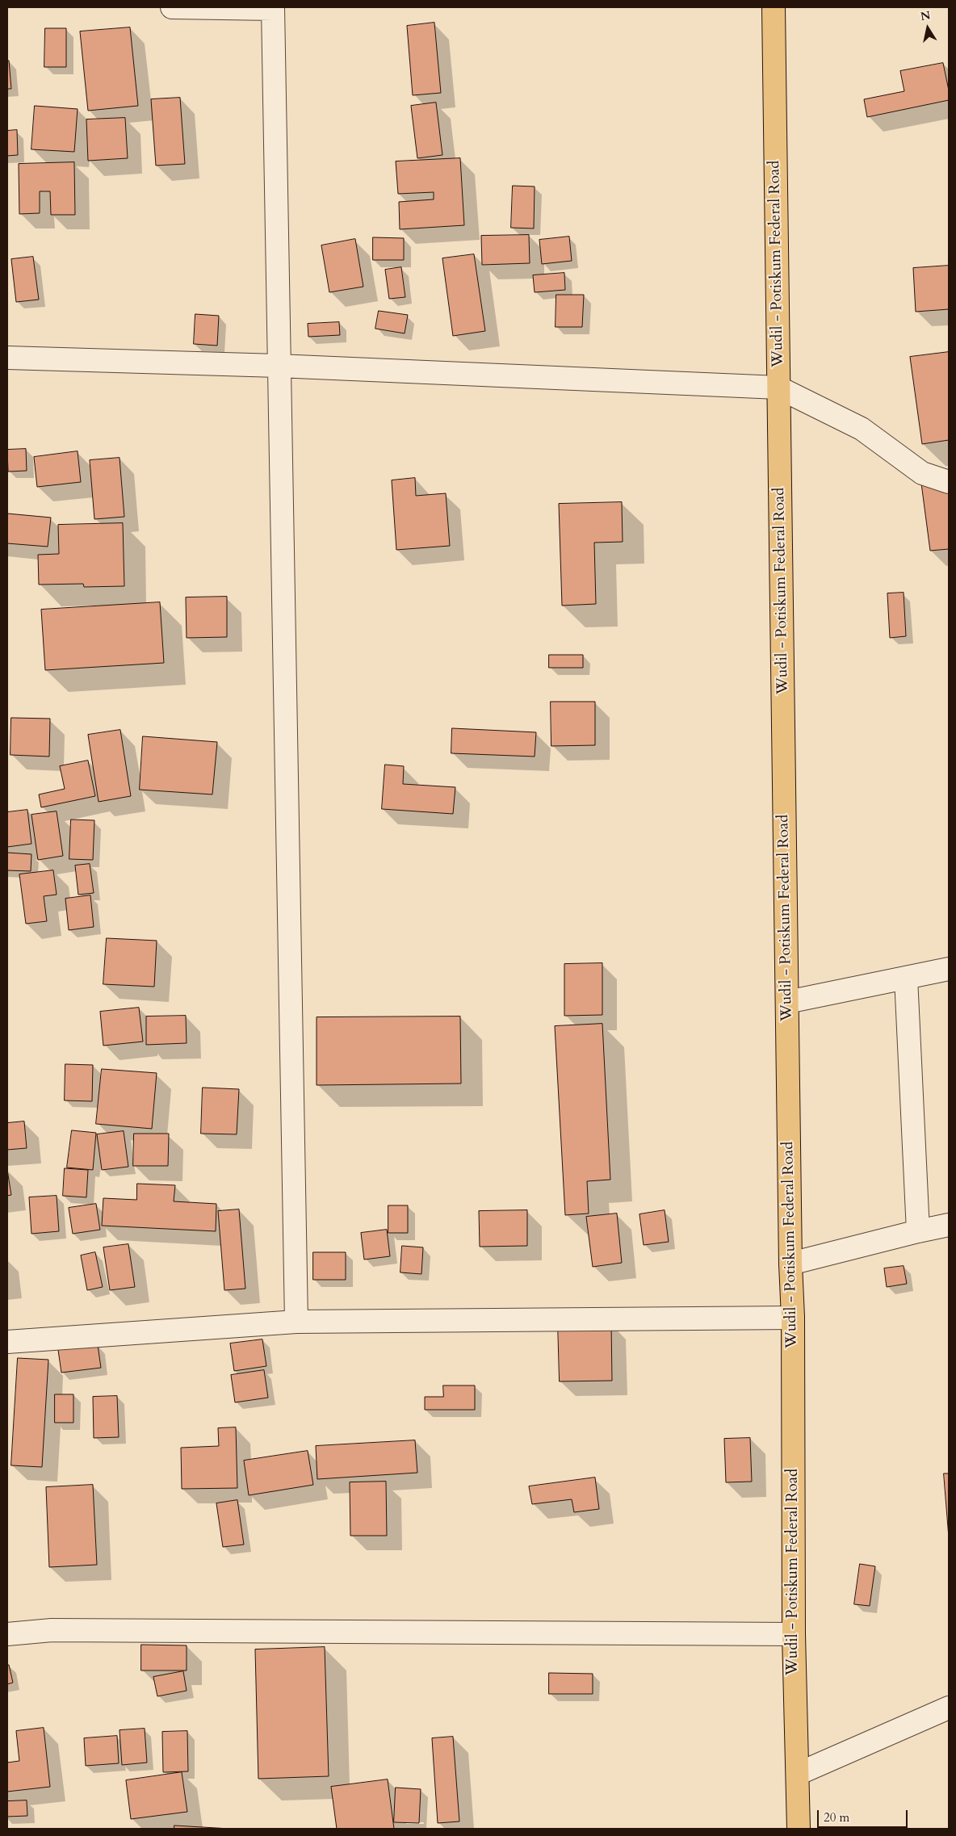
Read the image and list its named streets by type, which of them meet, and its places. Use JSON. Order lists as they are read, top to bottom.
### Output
{
  "streets": {
    "main road": ["Wudil - Potiskum Federal Road"]
  },
  "scale_bar": "20 m",
  "north": "top"
}
